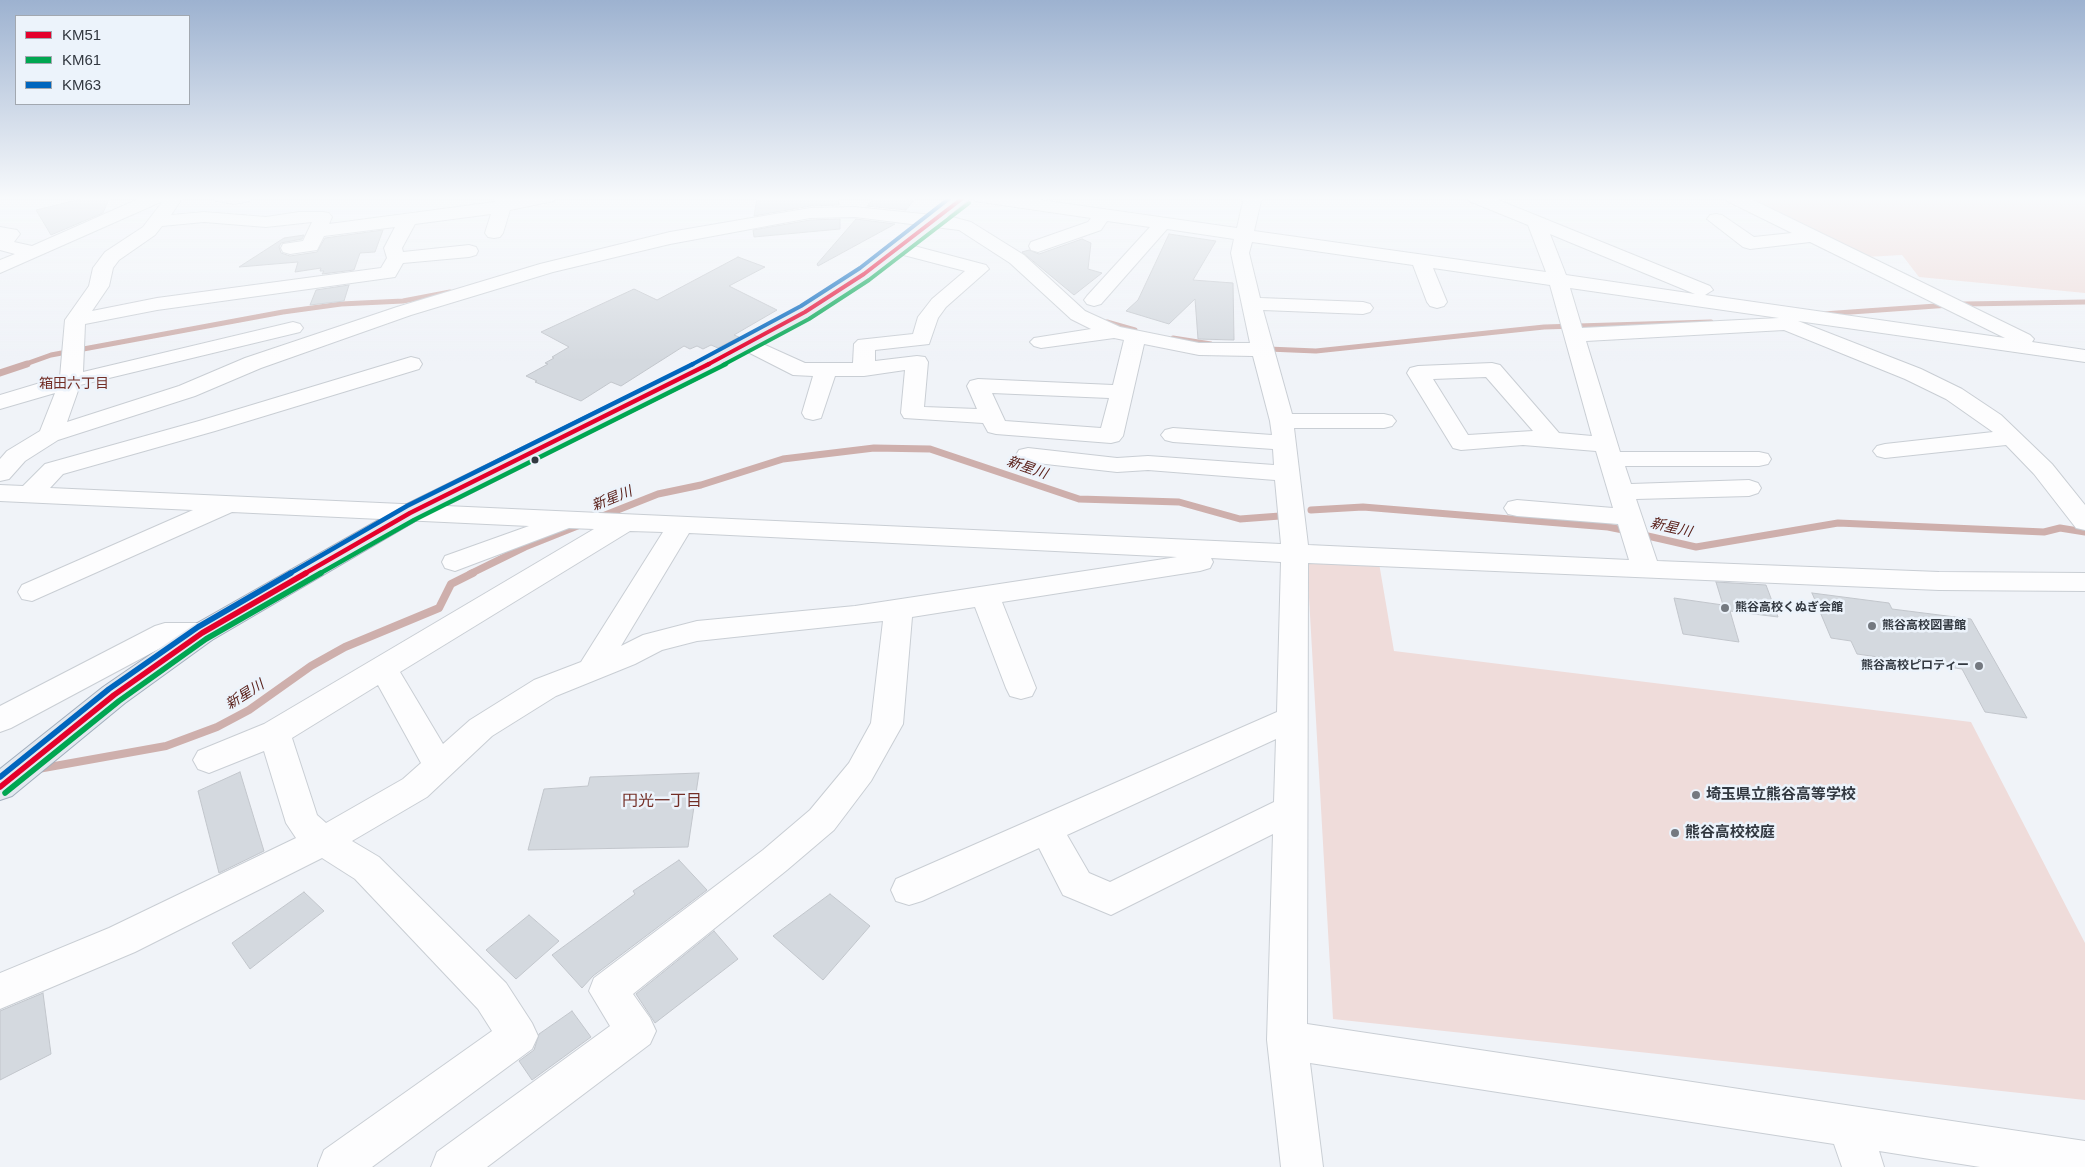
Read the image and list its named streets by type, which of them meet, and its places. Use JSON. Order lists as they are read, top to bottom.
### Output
{
  "districts": ["箱田六丁目", "円光一丁目"],
  "water": ["新星川"],
  "places": [
    "熊谷高校くぬぎ会館",
    "熊谷高校図書館",
    "熊谷高校ピロティー",
    "埼玉県立熊谷高等学校",
    "熊谷高校校庭"
  ],
  "lines": ["transit line KM51", "transit line KM61", "transit line KM63"],
  "legend": ["KM51", "KM61", "KM63"]
}
